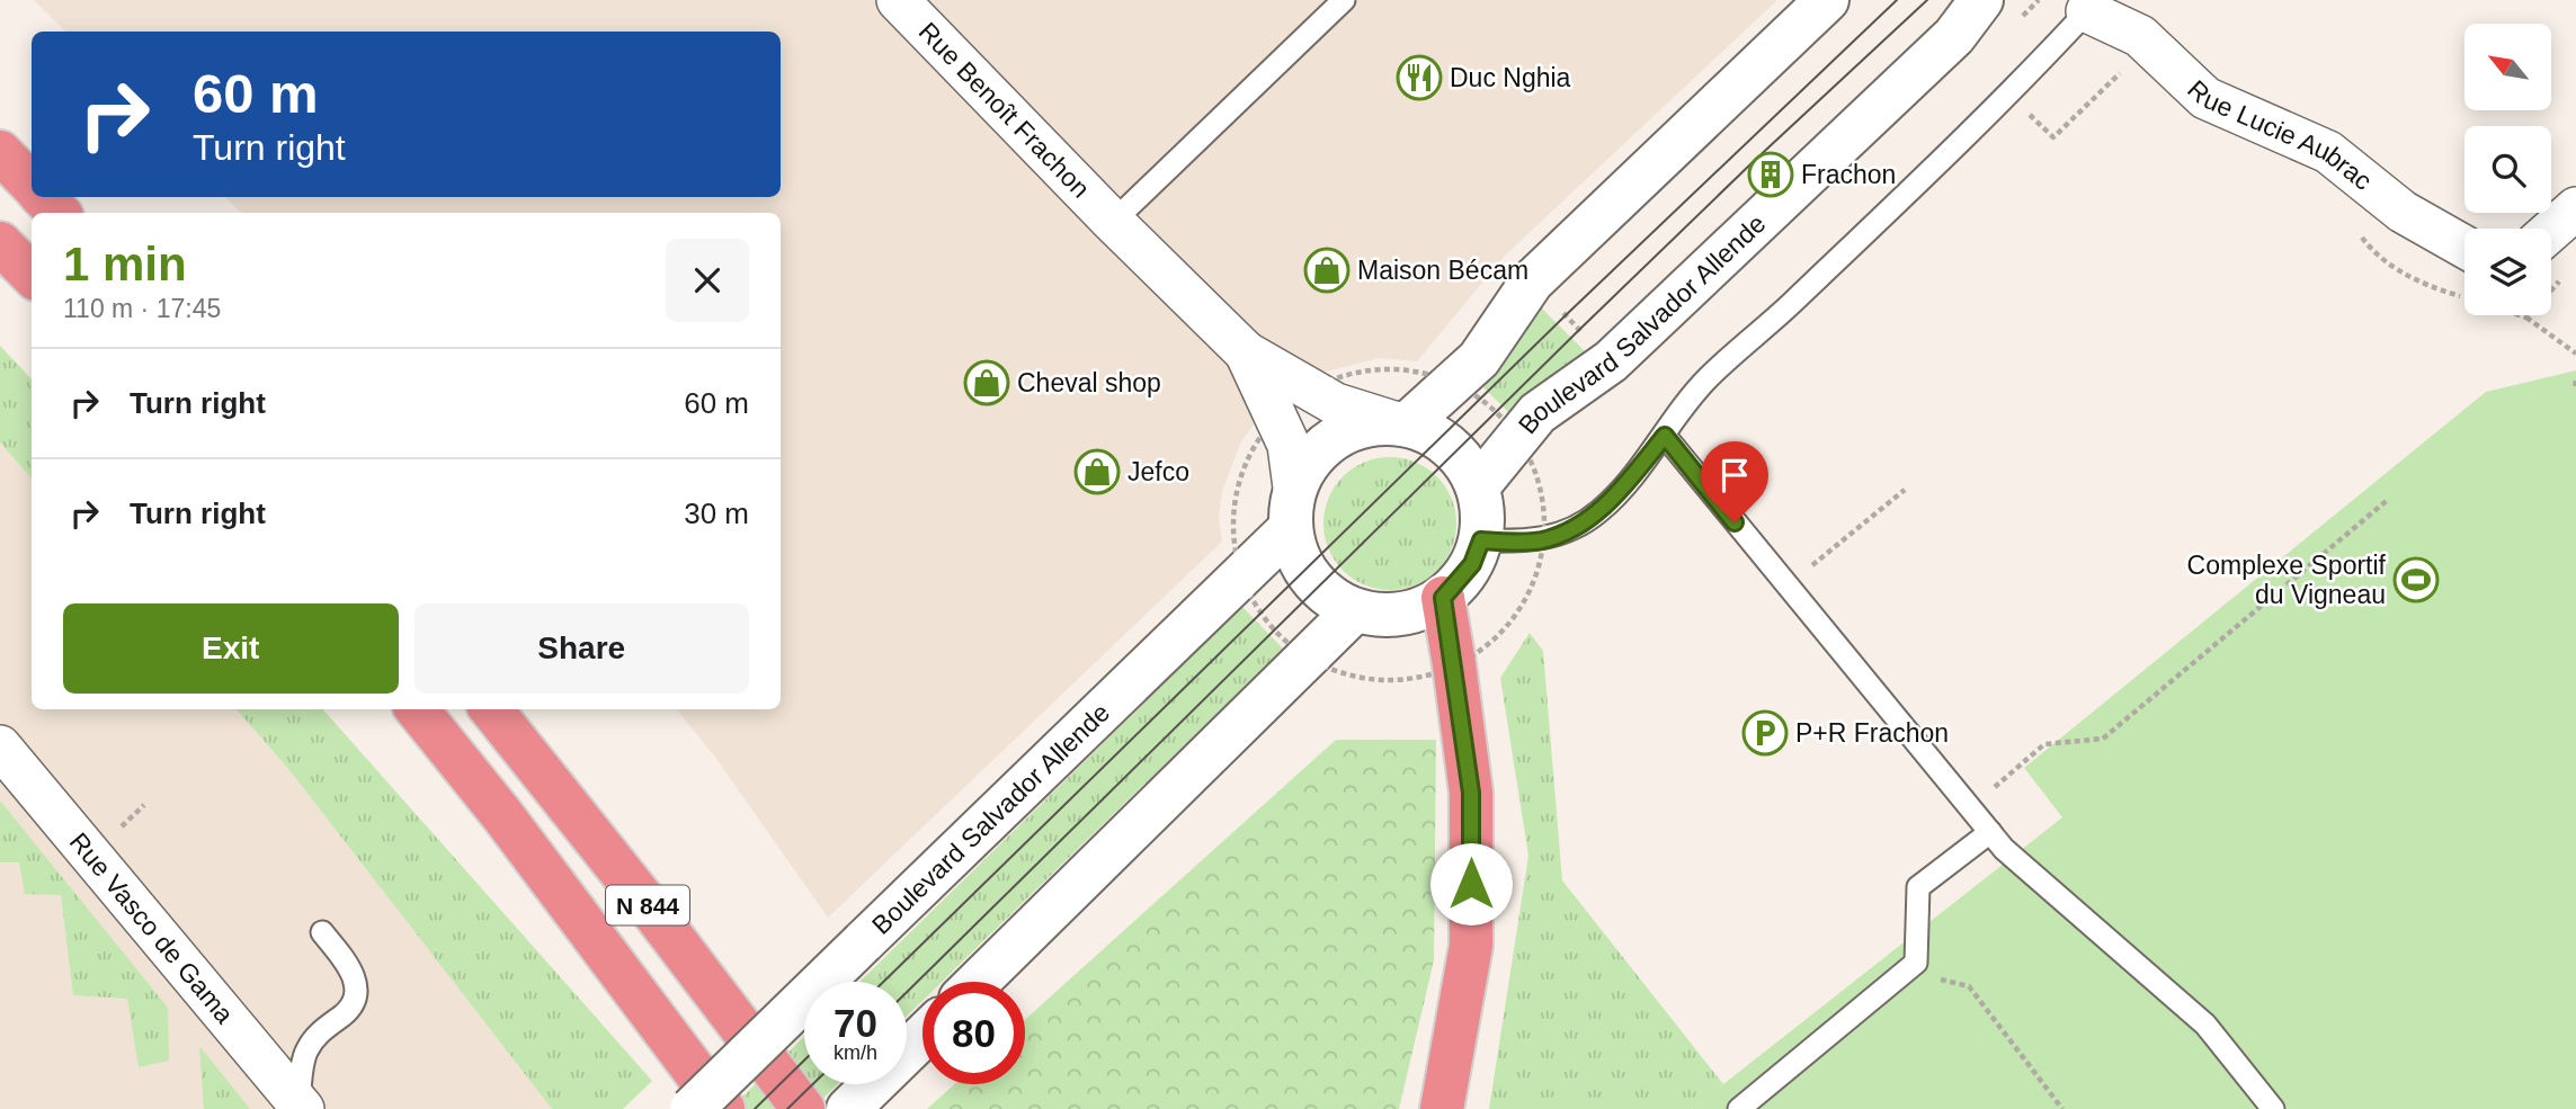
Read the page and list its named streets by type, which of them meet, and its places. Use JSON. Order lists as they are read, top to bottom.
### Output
{
  "streets": {
    "highway": ["N 844"],
    "street": [
      "Rue Benoît Frachon",
      "Rue Lucie Aubrac",
      "Boulevard Salvador Allende",
      "Rue Vasco de Gama"
    ]
  },
  "places": {
    "restaurant": ["Duc Nghia"],
    "building": ["Frachon"],
    "shop": ["Maison Bécam", "Cheval shop", "Jefco"],
    "sports": ["Complexe Sportif du Vigneau"],
    "parking": ["P+R Frachon"]
  },
  "north": "top left",
  "page": {
    "turn": ["60 m", "Turn right"],
    "heading": ["1 min", "110 m · 17:45"],
    "list": [
      {
        "name": "Turn right",
        "value": "60 m"
      },
      {
        "name": "Turn right",
        "value": "30 m"
      }
    ],
    "buttons": ["Exit", "Share"],
    "speed": "70 km/h",
    "limit": "80"
  }
}
